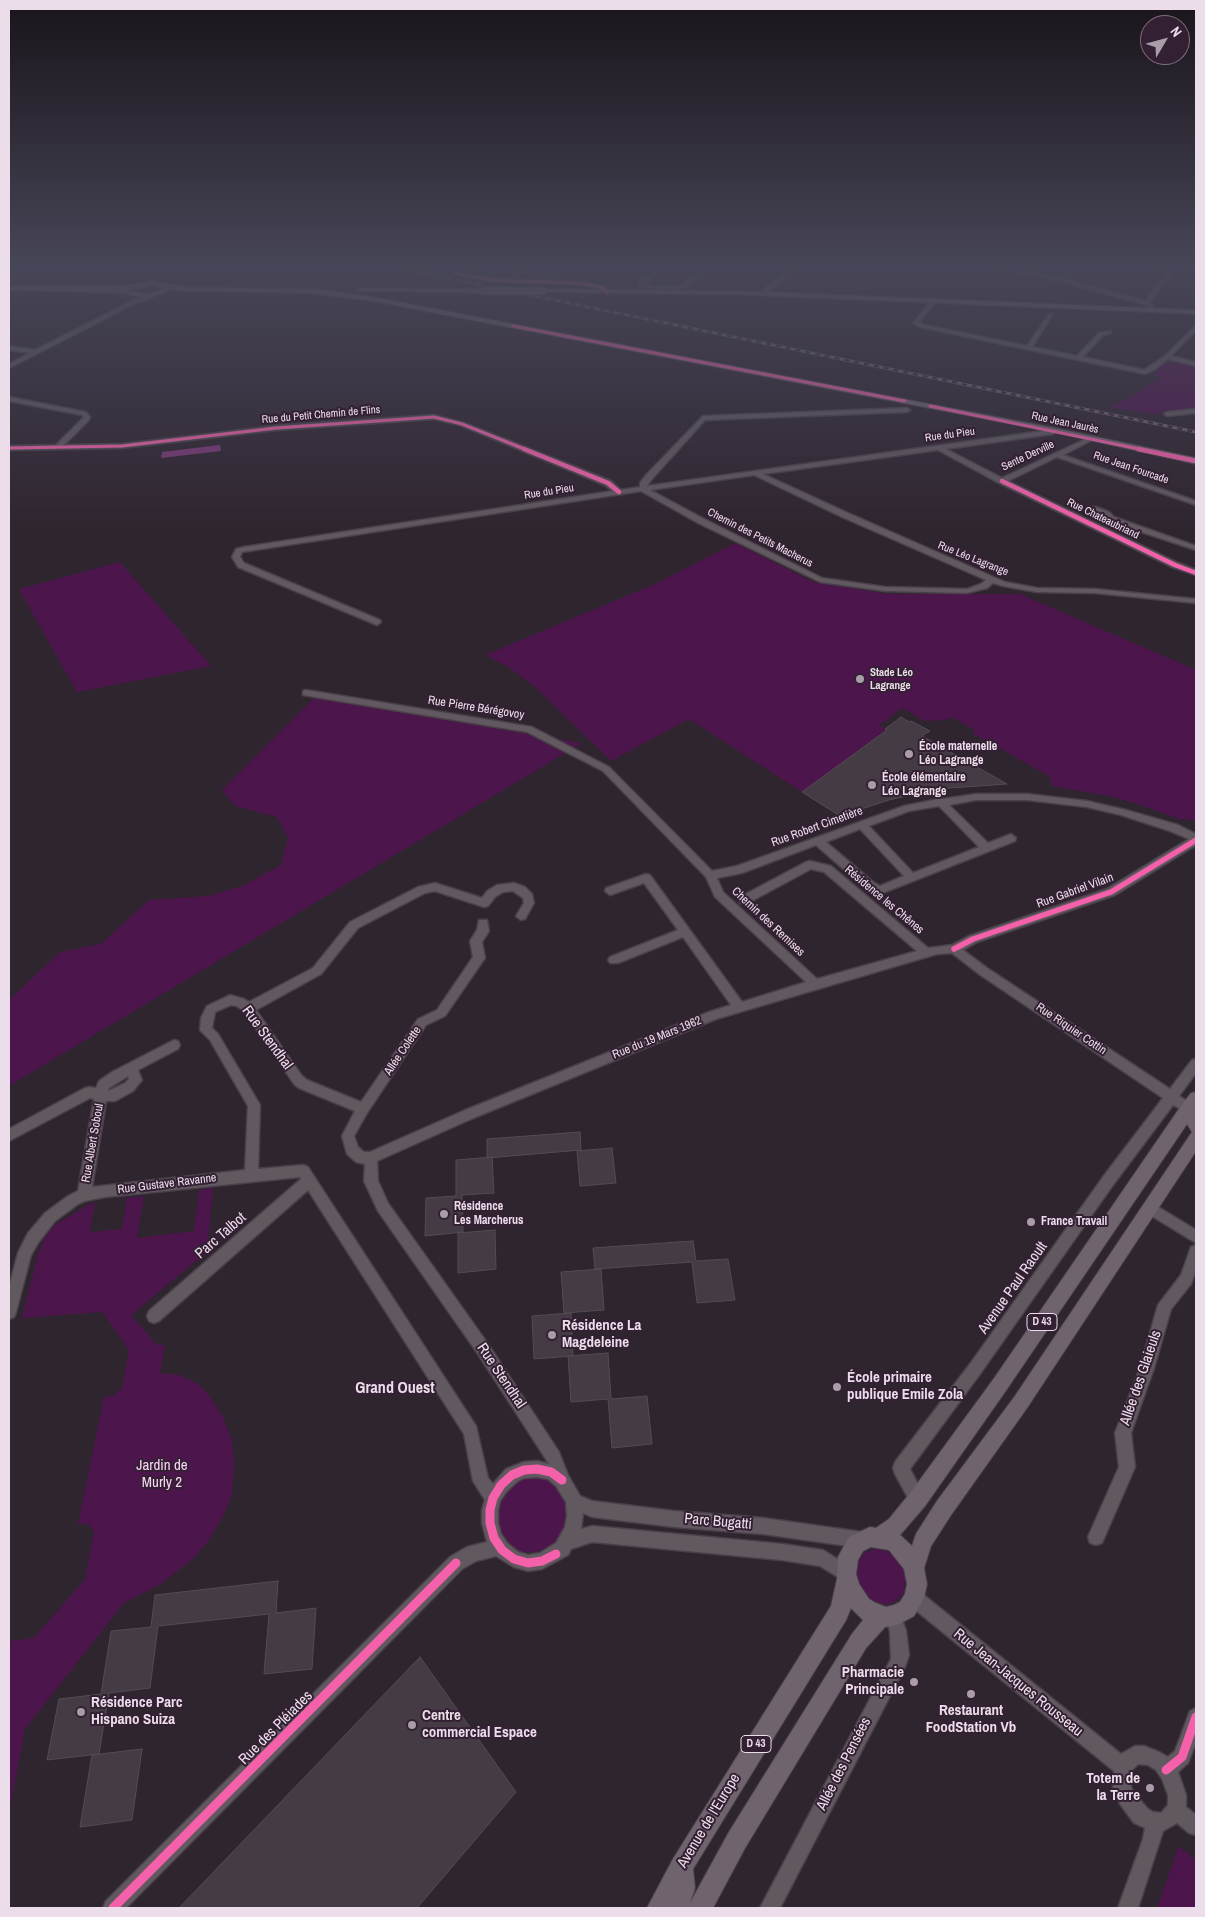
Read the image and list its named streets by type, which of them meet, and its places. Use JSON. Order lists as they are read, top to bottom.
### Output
{
  "streets": {
    "main road": ["Rue Jean Jaurès", "D 43", "Avenue de l'Europe"],
    "street": [
      "Rue du Petit Chemin de Flins",
      "Rue du Pieu",
      "Sente Derville",
      "Rue Jean Fourcade",
      "Rue Chateaubriand",
      "Chemin des Petits Macherus",
      "Rue Léo Lagrange",
      "Rue Pierre Bérégovoy",
      "Rue Robert Cimetière",
      "Rue Gabriel Vilain",
      "Résidence les Chênes",
      "Chemin des Remises",
      "Rue Riquier Cottin",
      "Rue Stendhal",
      "Rue du 19 Mars 1962",
      "Allée Colette",
      "Rue Albert Soboul",
      "Rue Gustave Ravanne",
      "Parc Talbot",
      "Avenue Paul Raoult",
      "Allée des Glaieuls",
      "Parc Bugatti",
      "Rue Jean-Jacques Rousseau",
      "Rue des Pléiades",
      "Allée des Pensées"
    ]
  },
  "crossings": [
    ["Rue du Petit Chemin de Flins", "Rue du Pieu"],
    ["Rue Jean Jaurès", "Rue du Pieu"],
    ["Rue Jean Jaurès", "Sente Derville"],
    ["Rue du Pieu", "Rue Chateaubriand"],
    ["Rue du Pieu", "Chemin des Petits Macherus"],
    ["Rue du Pieu", "Rue Léo Lagrange"],
    ["Sente Derville", "Rue Jean Fourcade"],
    ["Sente Derville", "Rue Chateaubriand"],
    ["Chemin des Petits Macherus", "Rue Léo Lagrange"],
    ["Rue Pierre Bérégovoy", "Rue Robert Cimetière"],
    ["Rue Pierre Bérégovoy", "Chemin des Remises"],
    ["Rue Robert Cimetière", "Rue Gabriel Vilain"],
    ["Rue Robert Cimetière", "Chemin des Remises"],
    ["Rue Gabriel Vilain", "Rue Riquier Cottin"],
    ["Rue Gabriel Vilain", "Rue du 19 Mars 1962"],
    ["Résidence les Chênes", "Rue du 19 Mars 1962"],
    ["Chemin des Remises", "Rue du 19 Mars 1962"],
    ["Rue Riquier Cottin", "Rue du 19 Mars 1962"],
    ["Rue Riquier Cottin", "Avenue Paul Raoult"],
    ["Rue Riquier Cottin", "D 43"],
    ["Rue Stendhal", "Rue du 19 Mars 1962"],
    ["Rue Stendhal", "Allée Colette"],
    ["Rue Stendhal", "Rue Gustave Ravanne"],
    ["Rue Stendhal", "Parc Bugatti"],
    ["Rue Stendhal", "Rue des Pléiades"],
    ["Rue Albert Soboul", "Rue Gustave Ravanne"],
    ["Avenue Paul Raoult", "D 43"],
    ["D 43", "Parc Bugatti"],
    ["D 43", "Rue Jean-Jacques Rousseau"],
    ["D 43", "Allée des Pensées"],
    ["D 43", "Avenue de l'Europe"],
    ["Parc Bugatti", "Rue Jean-Jacques Rousseau"],
    ["Parc Bugatti", "Rue des Pléiades"],
    ["Parc Bugatti", "Allée des Pensées"],
    ["Parc Bugatti", "Avenue de l'Europe"],
    ["Rue Jean-Jacques Rousseau", "Allée des Pensées"],
    ["Rue Jean-Jacques Rousseau", "Avenue de l'Europe"],
    ["Allée des Pensées", "Avenue de l'Europe"]
  ],
  "districts": ["Grand Ouest"],
  "parks": ["Jardin de Murly 2"],
  "places": [
    "Stade Léo Lagrange",
    "École maternelle Léo Lagrange",
    "École élémentaire Léo Lagrange",
    "Résidence Les Marcherus",
    "France Travail",
    "Résidence La Magdeleine",
    "École primaire publique Emile Zola",
    "Pharmacie Principale",
    "Restaurant FoodStation Vb",
    "Résidence Parc Hispano Suiza",
    "Centre commercial Espace",
    "Totem de la Terre"
  ],
  "north": "top right"
}
